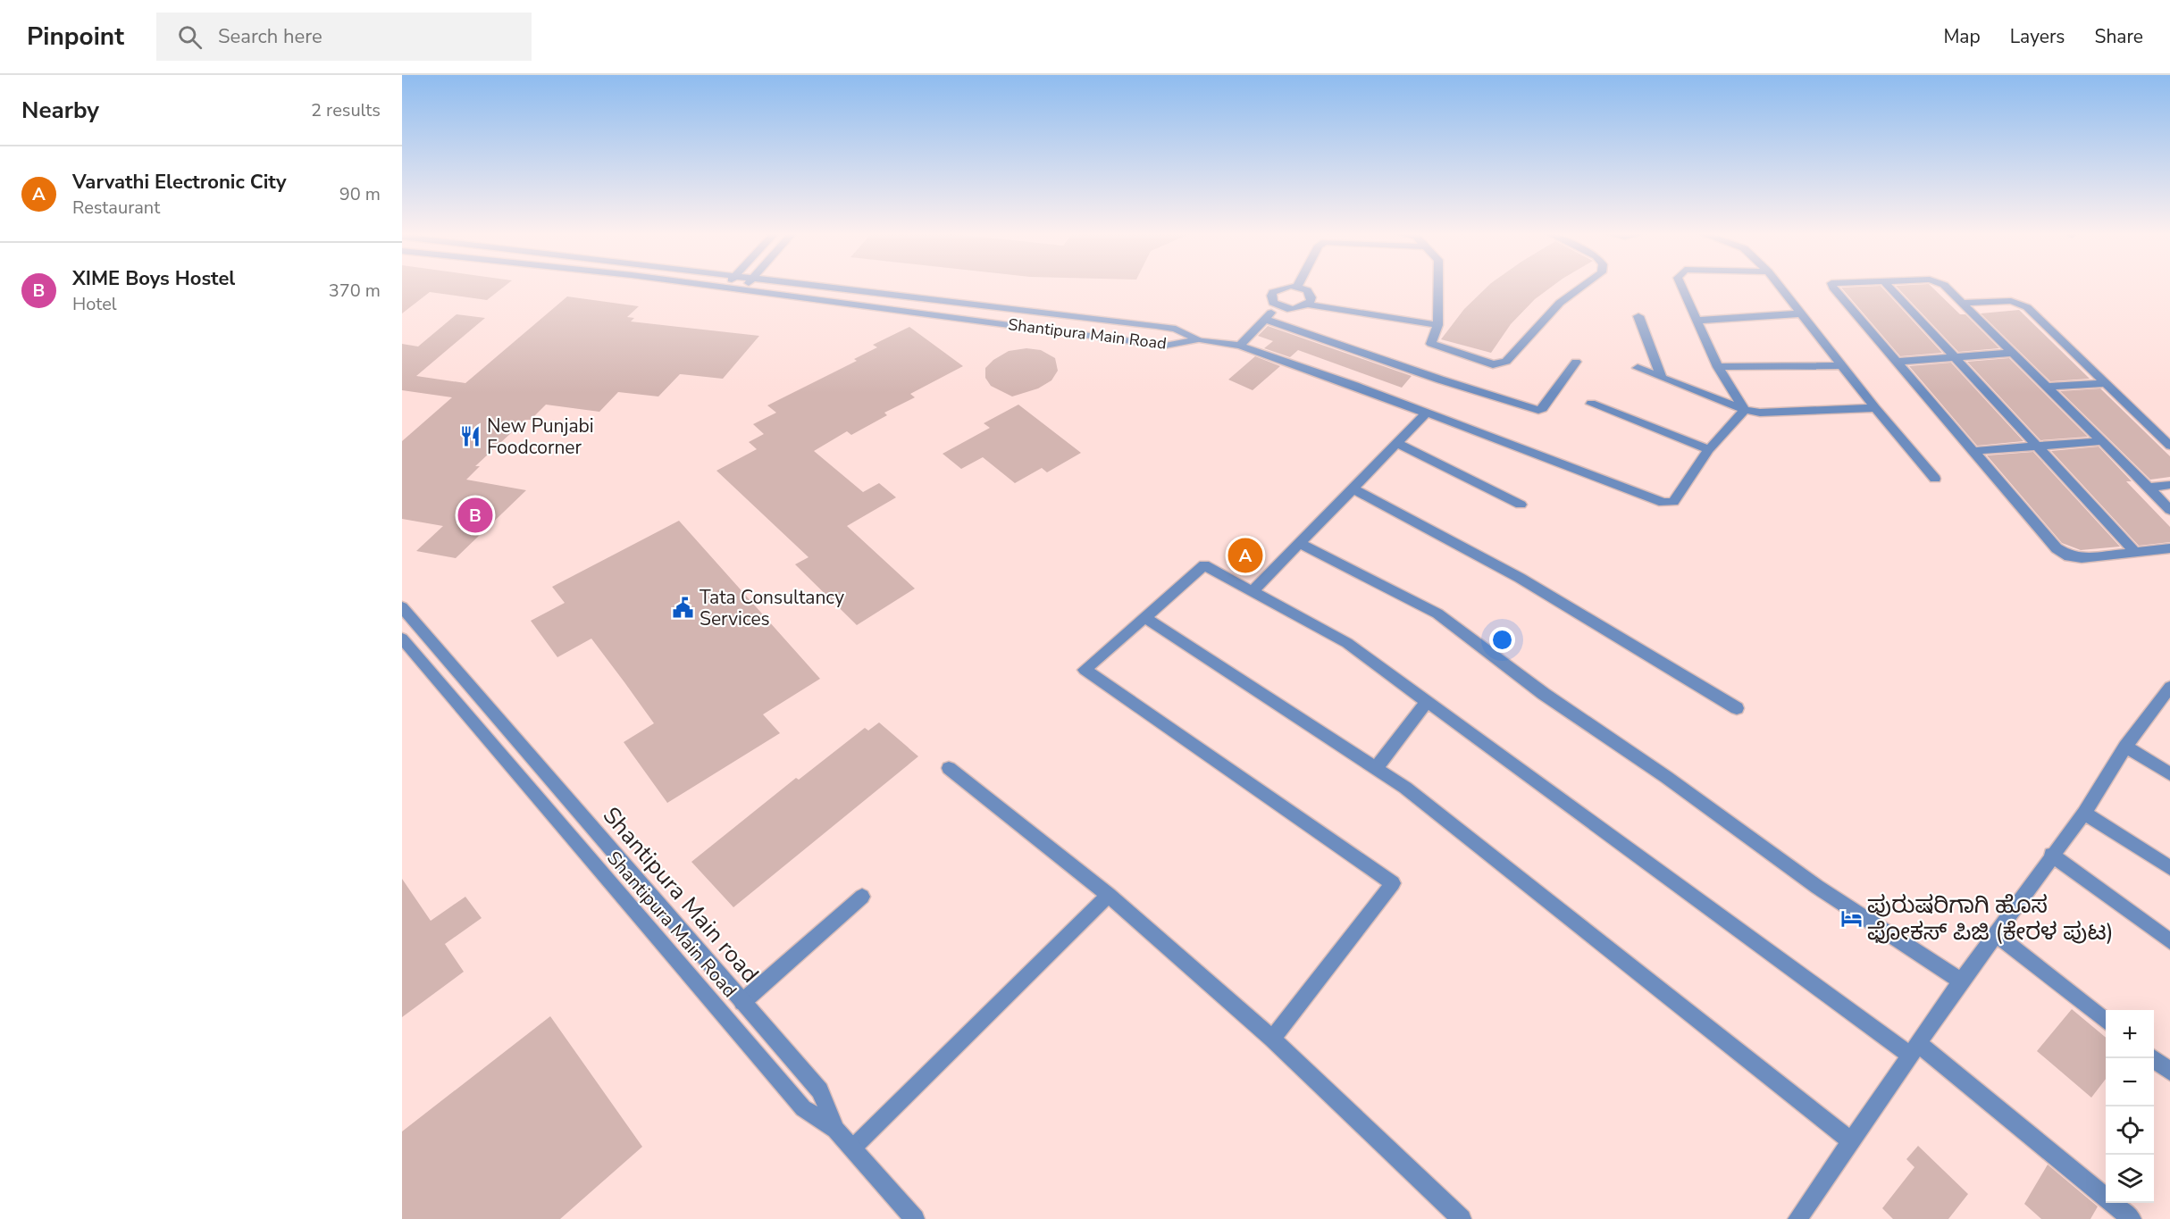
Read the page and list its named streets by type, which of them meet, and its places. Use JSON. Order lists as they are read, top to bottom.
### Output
{
  "streets": {
    "street": ["Shantipura Main Road", "Shantipura Main road"]
  },
  "crossings": [
    ["Shantipura Main Road", "Shantipura Main road"]
  ],
  "places": {
    "restaurant": ["New Punjabi Foodcorner"],
    "public building": ["Tata Consultancy Services"],
    "hotel": ["ಪುರುಷರಿಗಾಗಿ ಹೊಸ ಫೋಕಸ್ ಪಿಜಿ (ಕೇರಳ ಪುಟ)"]
  },
  "page": {
    "header": "Pinpoint",
    "search": "Search here",
    "nav": ["Map", "Layers", "Share"],
    "heading": ["Nearby", "2 results"],
    "list": [
      {
        "mark": "A",
        "name": "Varvathi Electronic City",
        "note": "Restaurant",
        "value": "90 m"
      },
      {
        "mark": "B",
        "name": "XIME Boys Hostel",
        "note": "Hotel",
        "value": "370 m"
      }
    ],
    "pins": ["B", "A"],
    "map_buttons": ["+", "−"]
  }
}
